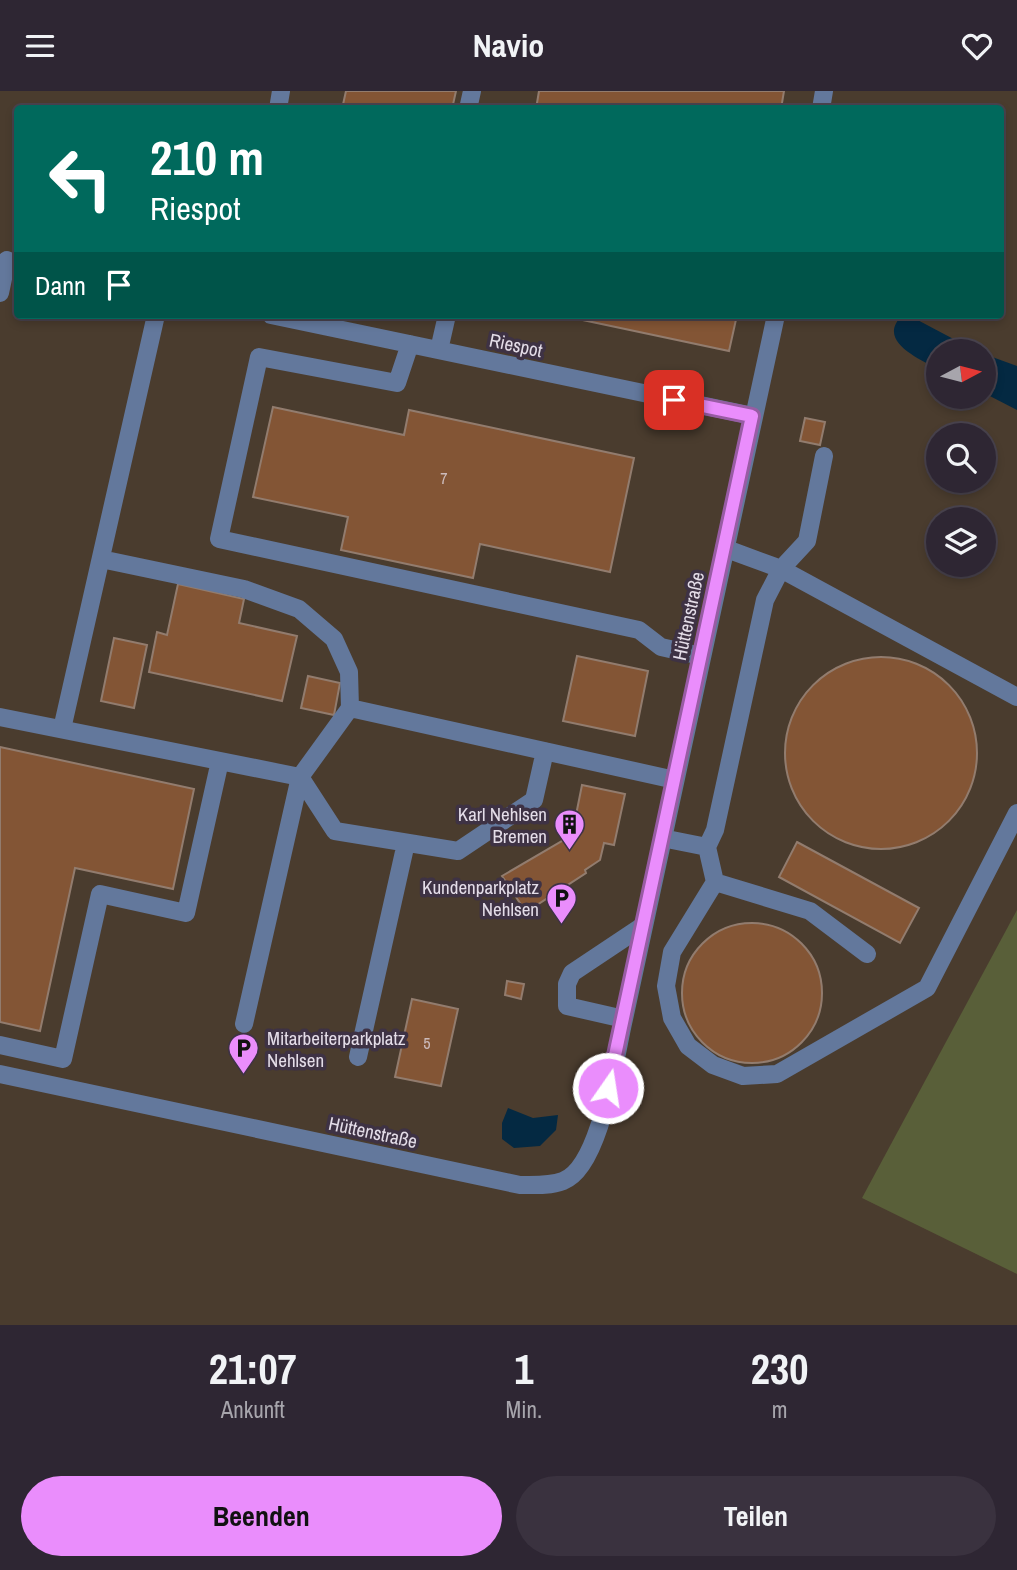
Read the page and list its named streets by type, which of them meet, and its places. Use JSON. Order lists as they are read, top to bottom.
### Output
{
  "streets": {
    "street": ["Riespot", "Hüttenstraße"]
  },
  "crossings": [
    ["Riespot", "Hüttenstraße"]
  ],
  "places": {
    "building": ["Karl Nehlsen Bremen"],
    "parking": ["Kundenparkplatz Nehlsen", "Mitarbeiterparkplatz Nehlsen"]
  },
  "house_numbers": ["7", "5"],
  "north": "right",
  "page": {
    "header": "Navio",
    "turn": ["210 m", "Riespot"],
    "then": "Dann",
    "eta": [
      "21:07",
      "Ankunft",
      "1",
      "Min.",
      "230",
      "m"
    ],
    "buttons": ["Beenden", "Teilen"]
  }
}
